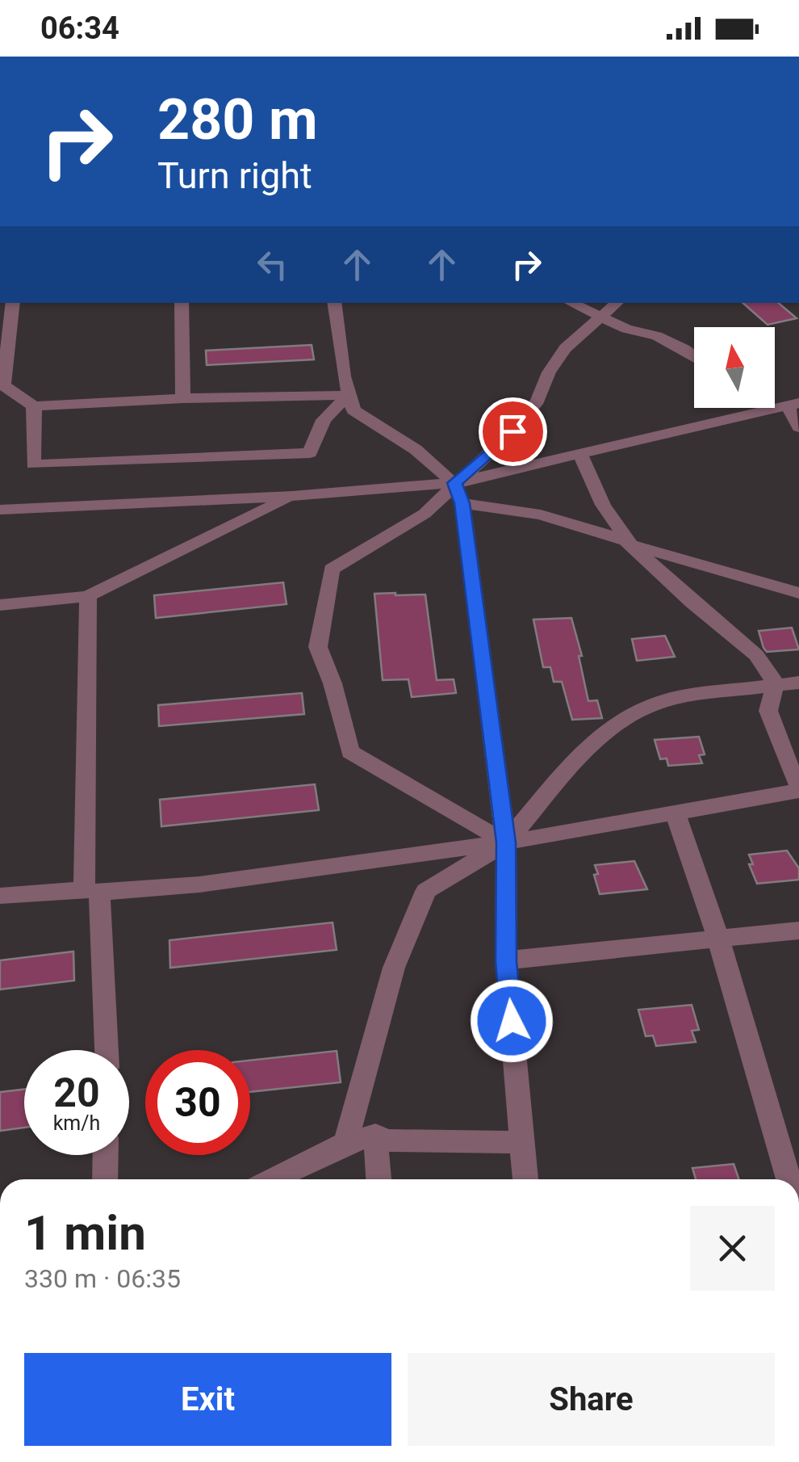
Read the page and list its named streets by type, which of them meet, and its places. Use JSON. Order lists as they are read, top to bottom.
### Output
{
  "north": "top",
  "page": {
    "status": "06:34",
    "turn": ["280 m", "Turn right"],
    "speed": "20 km/h",
    "limit": "30",
    "heading": ["1 min", "330 m · 06:35"],
    "buttons": ["Exit", "Share"]
  }
}
